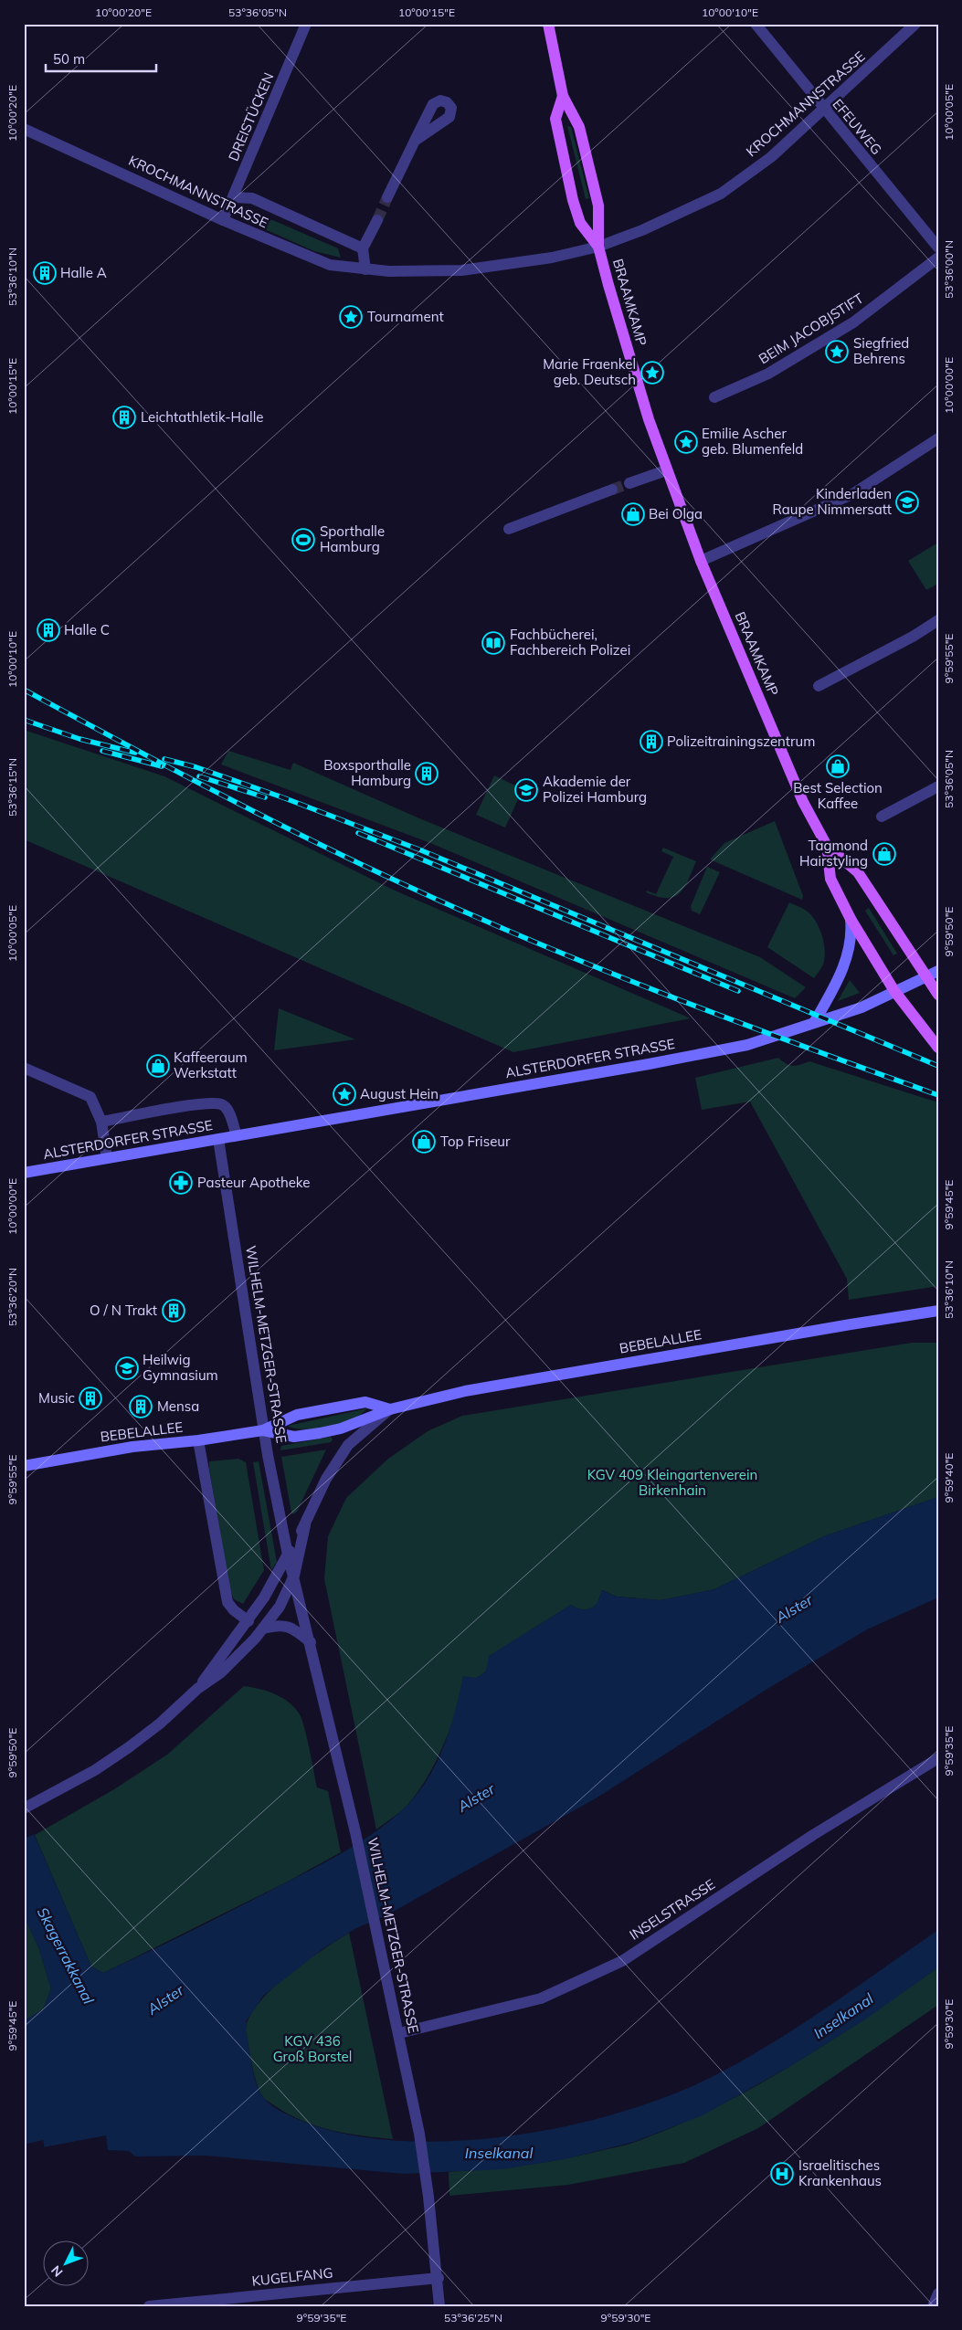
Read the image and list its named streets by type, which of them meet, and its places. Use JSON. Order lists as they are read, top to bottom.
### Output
{
  "streets": {
    "main road": ["BRAAMKAMP"],
    "street": [
      "KROCHMANNSTRASSE",
      "DREISTÜCKEN",
      "EFEUWEG",
      "BEIM JACOBJSTIFT",
      "ALSTERDORFER STRASSE",
      "BEBELALLEE",
      "WILHELM-METZGER-STRASSE",
      "INSELSTRASSE",
      "KUGELFANG"
    ]
  },
  "crossings": [
    ["KROCHMANNSTRASSE", "DREISTÜCKEN"],
    ["KROCHMANNSTRASSE", "EFEUWEG"],
    ["KROCHMANNSTRASSE", "BRAAMKAMP"],
    ["BRAAMKAMP", "ALSTERDORFER STRASSE"],
    ["ALSTERDORFER STRASSE", "WILHELM-METZGER-STRASSE"],
    ["BEBELALLEE", "WILHELM-METZGER-STRASSE"],
    ["WILHELM-METZGER-STRASSE", "INSELSTRASSE"],
    ["WILHELM-METZGER-STRASSE", "KUGELFANG"]
  ],
  "water": ["Alster", "Skagerrakkanal", "Inselkanal"],
  "parks": ["KGV 409 Kleingartenverein Birkenhain", "KGV 436 Groß Borstel"],
  "places": {
    "building": [
      "Halle A",
      "Leichtathletik-Halle",
      "Halle C",
      "Polizeitrainingszentrum",
      "Boxsporthalle Hamburg",
      "O / N Trakt",
      "Music",
      "Mensa"
    ],
    "place": [
      "Tournament",
      "Siegfried Behrens",
      "Marie Fraenkel geb. Deutsch",
      "Emilie Ascher geb. Blumenfeld",
      "August Hein"
    ],
    "school or university": ["Kinderladen Raupe Nimmersatt", "Akademie der Polizei Hamburg", "Heilwig Gymnasium"],
    "shop": [
      "Bei Olga",
      "Best Selection Kaffee",
      "Tagmond Hairstyling",
      "Kaffeeraum Werkstatt",
      "Top Friseur"
    ],
    "sports": ["Sporthalle Hamburg"],
    "library": ["Fachbücherei, Fachbereich Polizei"],
    "pharmacy": ["Pasteur Apotheke"],
    "hospital": ["Israelitisches Krankenhaus"]
  },
  "scale_bar": "50 m",
  "north": "bottom left",
  "coordinates": [
    "10°00'20\"E",
    "53°36'05\"N",
    "10°00'15\"E",
    "10°00'10\"E",
    "10°00'05\"E",
    "53°36'00\"N",
    "53°36'10\"N",
    "10°00'00\"E",
    "9°59'55\"E",
    "53°36'15\"N",
    "9°59'50\"E",
    "9°59'45\"E",
    "53°36'20\"N",
    "9°59'40\"E",
    "9°59'35\"E",
    "9°59'30\"E",
    "53°36'25\"N"
  ]
}
